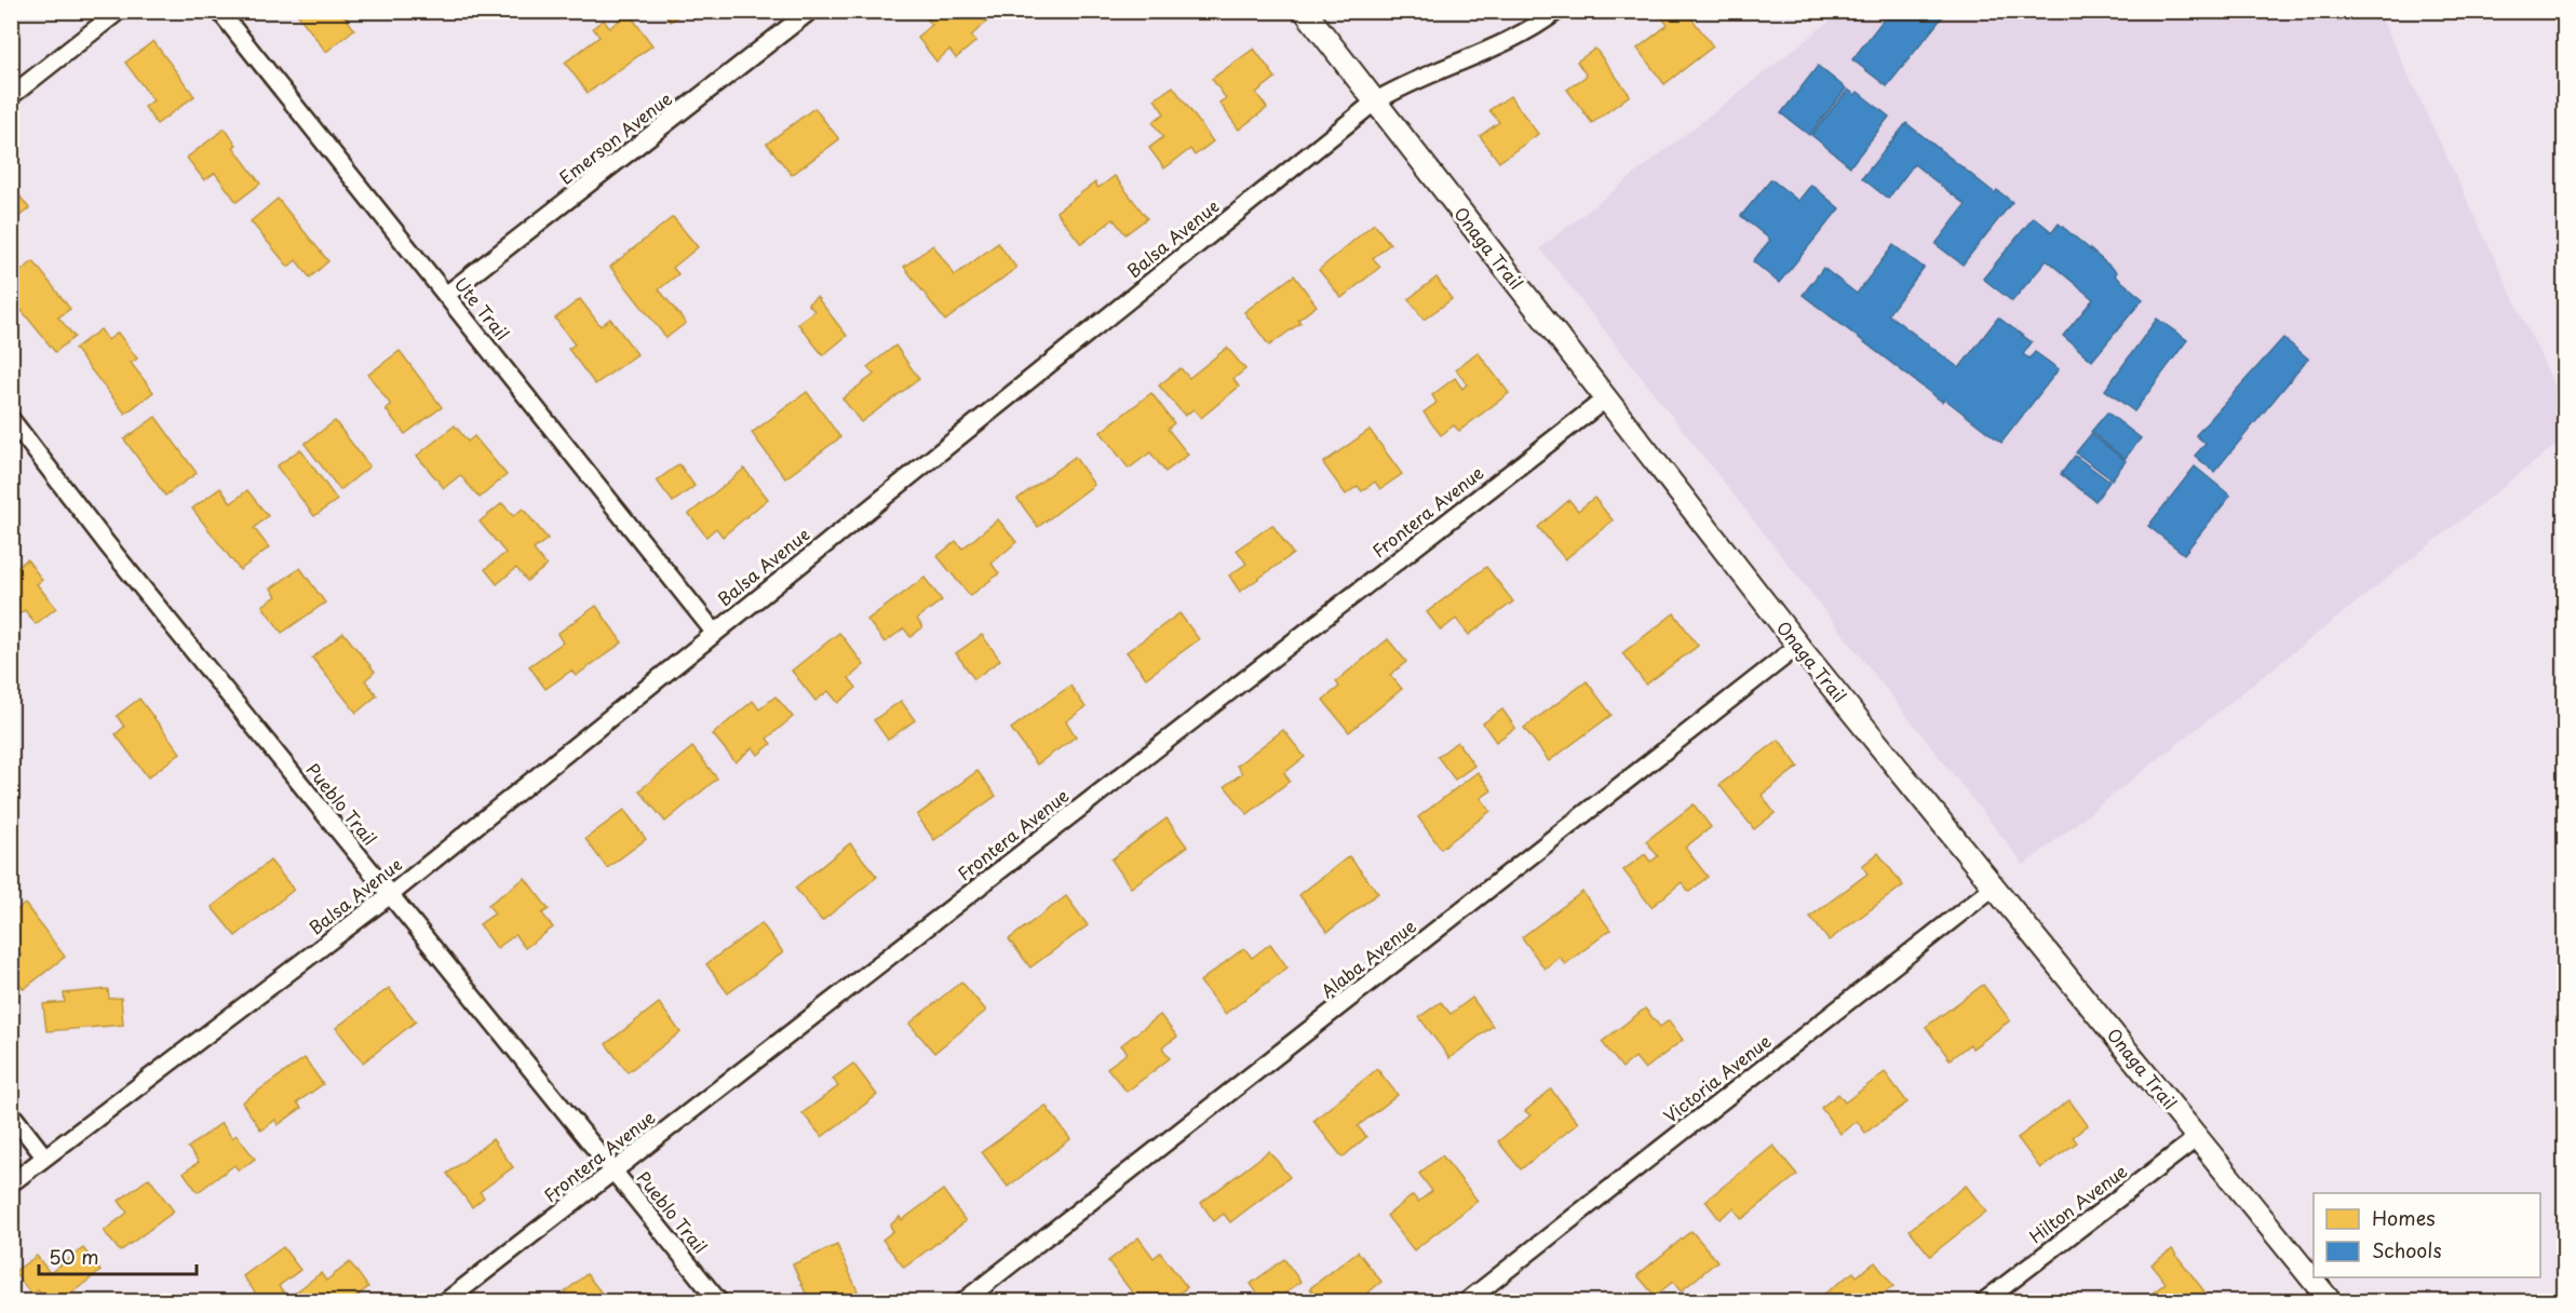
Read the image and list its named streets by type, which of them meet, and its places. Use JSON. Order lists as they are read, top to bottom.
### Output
{
  "streets": {
    "street": [
      "Emerson Avenue",
      "Balsa Avenue",
      "Onaga Trail",
      "Ute Trail",
      "Frontera Avenue",
      "Pueblo Trail",
      "Alaba Avenue",
      "Victoria Avenue",
      "Hilton Avenue"
    ]
  },
  "crossings": [
    ["Emerson Avenue", "Ute Trail"],
    ["Balsa Avenue", "Onaga Trail"],
    ["Balsa Avenue", "Ute Trail"],
    ["Balsa Avenue", "Pueblo Trail"],
    ["Onaga Trail", "Frontera Avenue"],
    ["Onaga Trail", "Alaba Avenue"],
    ["Onaga Trail", "Victoria Avenue"],
    ["Onaga Trail", "Hilton Avenue"],
    ["Frontera Avenue", "Pueblo Trail"]
  ],
  "legend": ["Homes", "Schools"],
  "scale_bar": "50 m"
}
